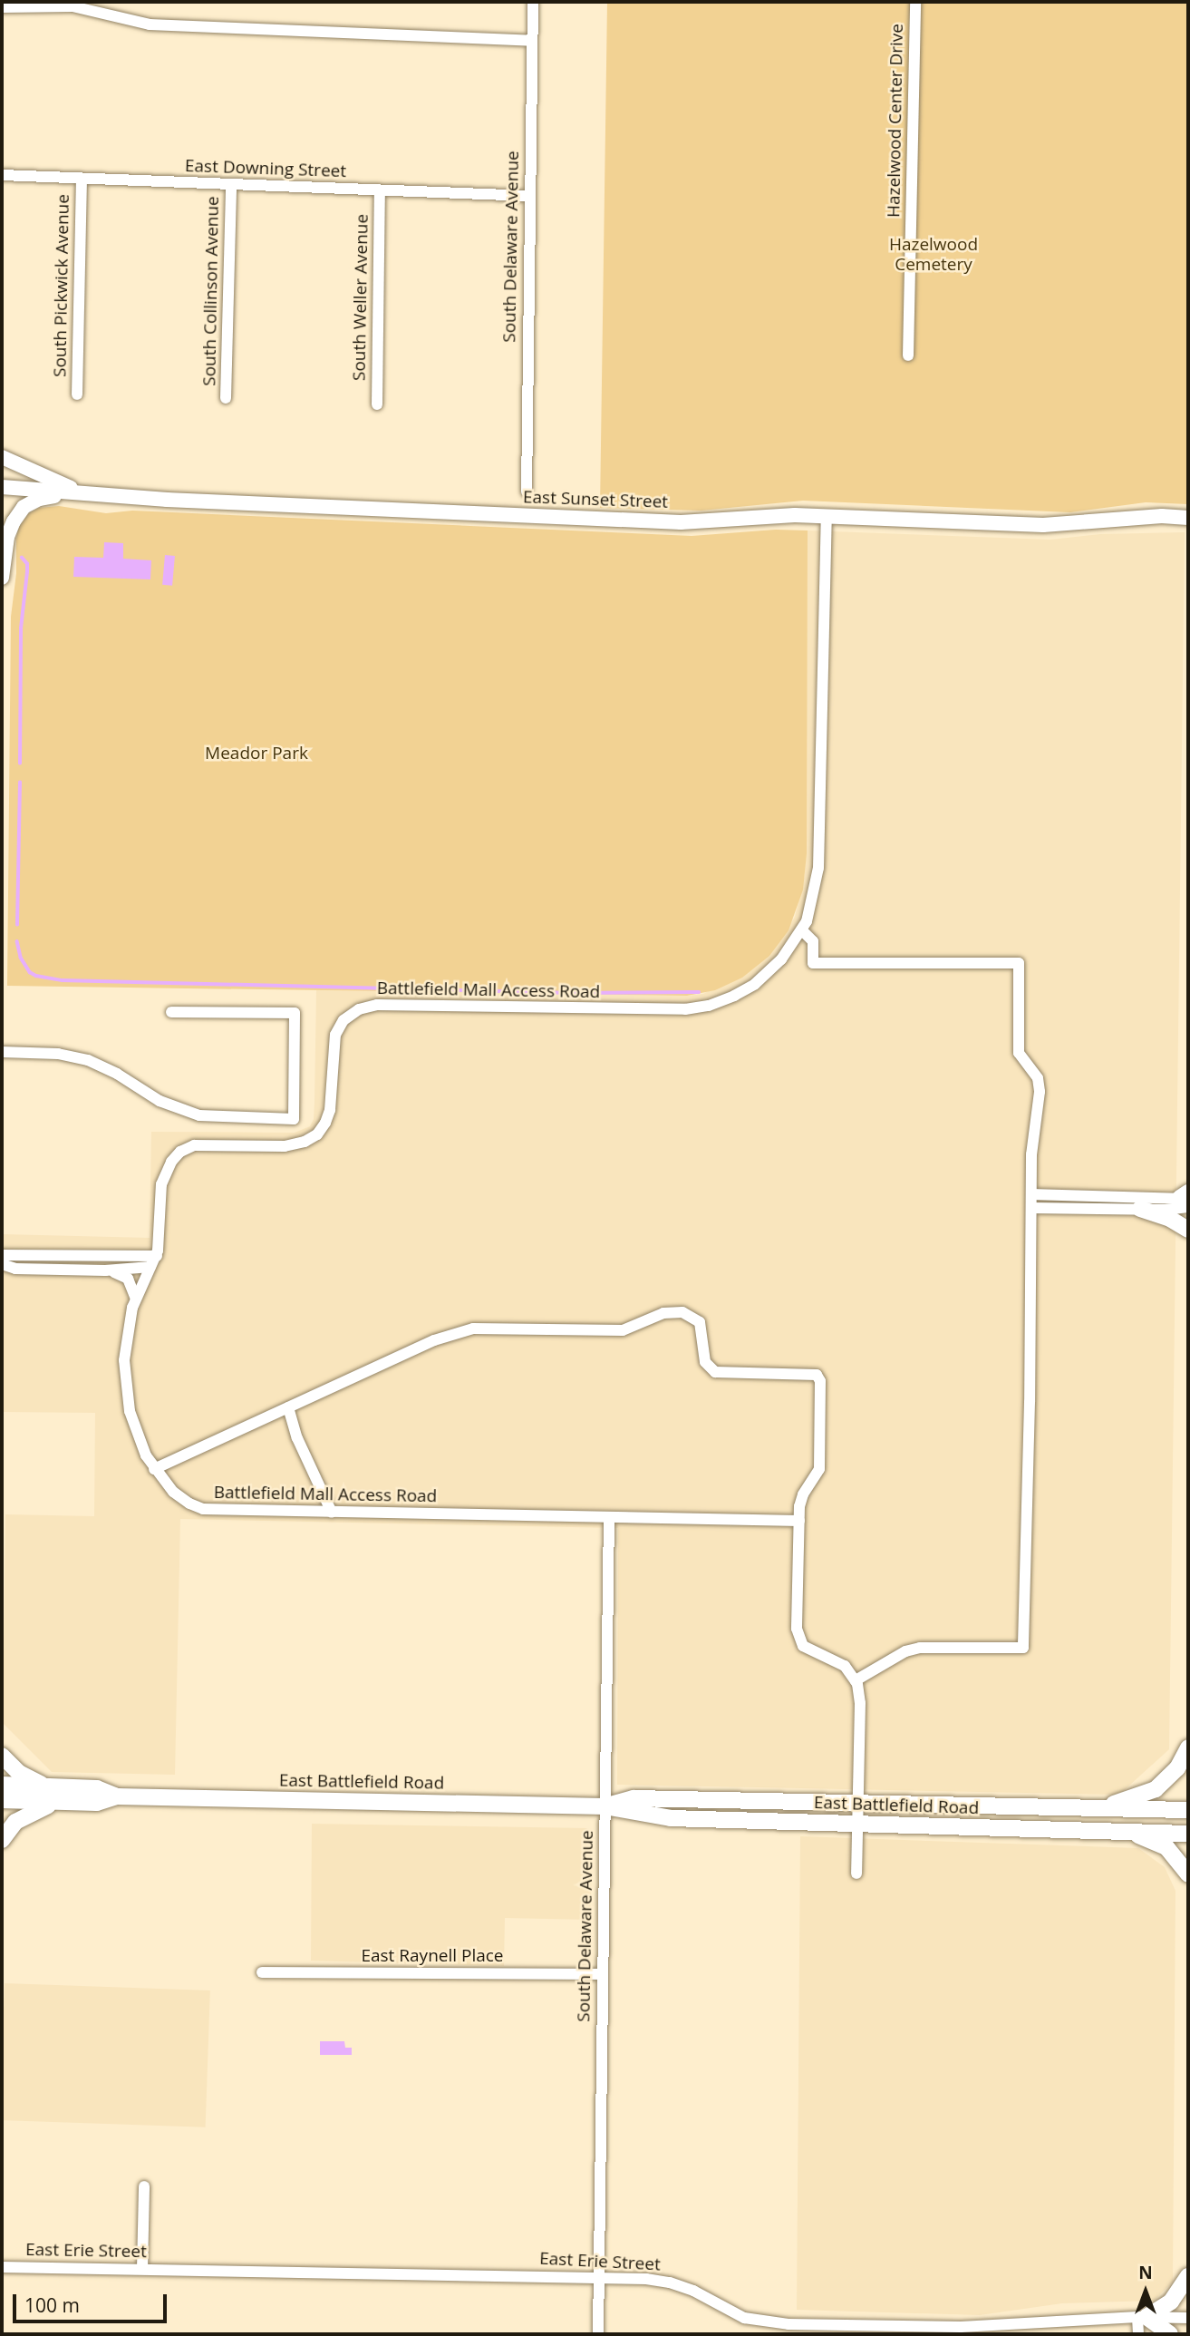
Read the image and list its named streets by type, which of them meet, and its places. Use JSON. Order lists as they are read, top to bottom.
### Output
{
  "streets": {
    "main road": ["East Sunset Street", "East Battlefield Road"],
    "street": [
      "Hazelwood Center Drive",
      "East Downing Street",
      "South Delaware Avenue",
      "South Pickwick Avenue",
      "South Collinson Avenue",
      "South Weller Avenue",
      "Battlefield Mall Access Road",
      "East Raynell Place",
      "East Erie Street"
    ]
  },
  "crossings": [
    ["East Downing Street", "South Delaware Avenue"],
    ["East Downing Street", "South Pickwick Avenue"],
    ["East Downing Street", "South Collinson Avenue"],
    ["East Downing Street", "South Weller Avenue"],
    ["South Delaware Avenue", "Battlefield Mall Access Road"],
    ["South Delaware Avenue", "East Battlefield Road"],
    ["South Delaware Avenue", "East Raynell Place"],
    ["South Delaware Avenue", "East Erie Street"],
    ["East Sunset Street", "Battlefield Mall Access Road"]
  ],
  "parks": ["Hazelwood Cemetery", "Meador Park"],
  "scale_bar": "100 m",
  "north": "top"
}
